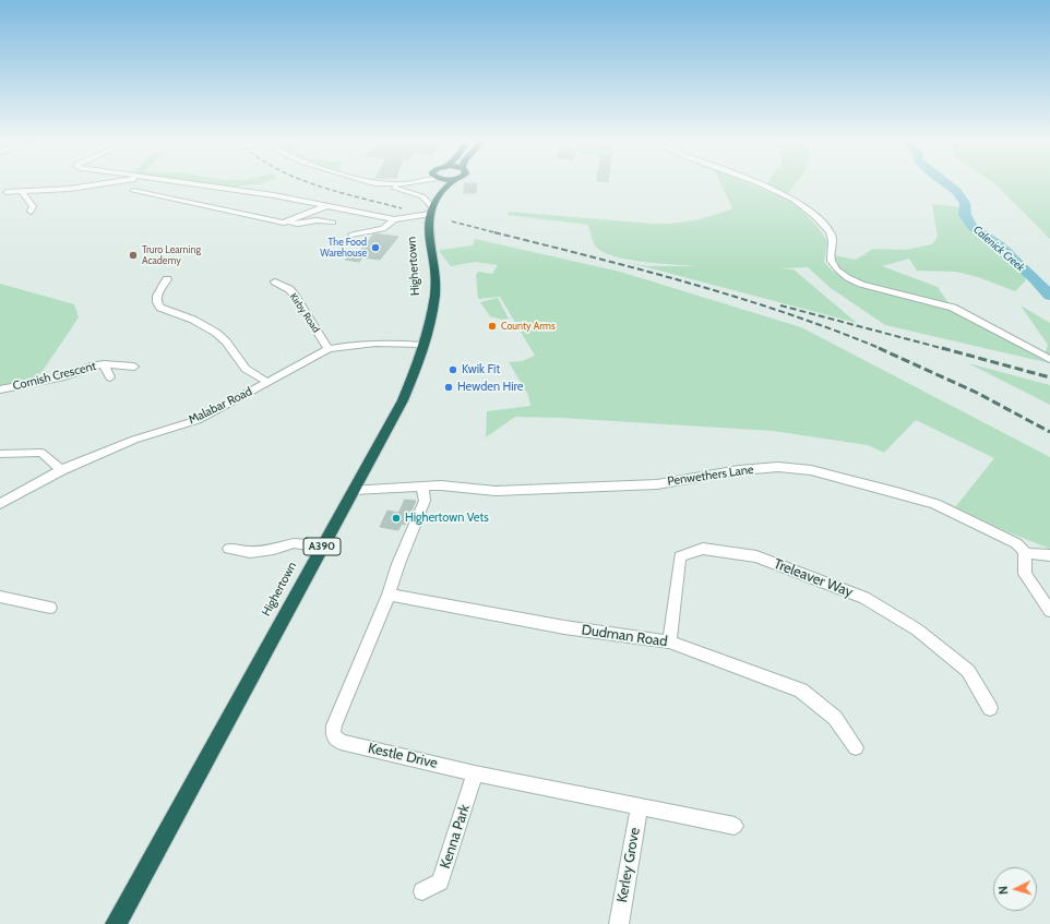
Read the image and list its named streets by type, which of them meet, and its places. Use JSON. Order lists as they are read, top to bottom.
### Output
{
  "streets": {
    "highway": ["Highertown", "A390"],
    "street": [
      "Kirby Road",
      "Cornish Crescent",
      "Malabar Road",
      "Penwethers Lane",
      "Treleaver Way",
      "Dudman Road",
      "Kestle Drive",
      "Kenna Park",
      "Kerley Grove"
    ]
  },
  "crossings": [
    ["Highertown", "Malabar Road"],
    ["Highertown", "Penwethers Lane"],
    ["Kirby Road", "Malabar Road"],
    ["Penwethers Lane", "Kestle Drive"],
    ["Treleaver Way", "Dudman Road"],
    ["Dudman Road", "Kestle Drive"],
    ["Kestle Drive", "Kenna Park"],
    ["Kestle Drive", "Kerley Grove"]
  ],
  "water": ["Calenick Creek"],
  "places": [
    "The Food Warehouse",
    "Truro Learning Academy",
    "County Arms",
    "Kwik Fit",
    "Hewden Hire",
    "Highertown Vets"
  ],
  "north": "left"
}
